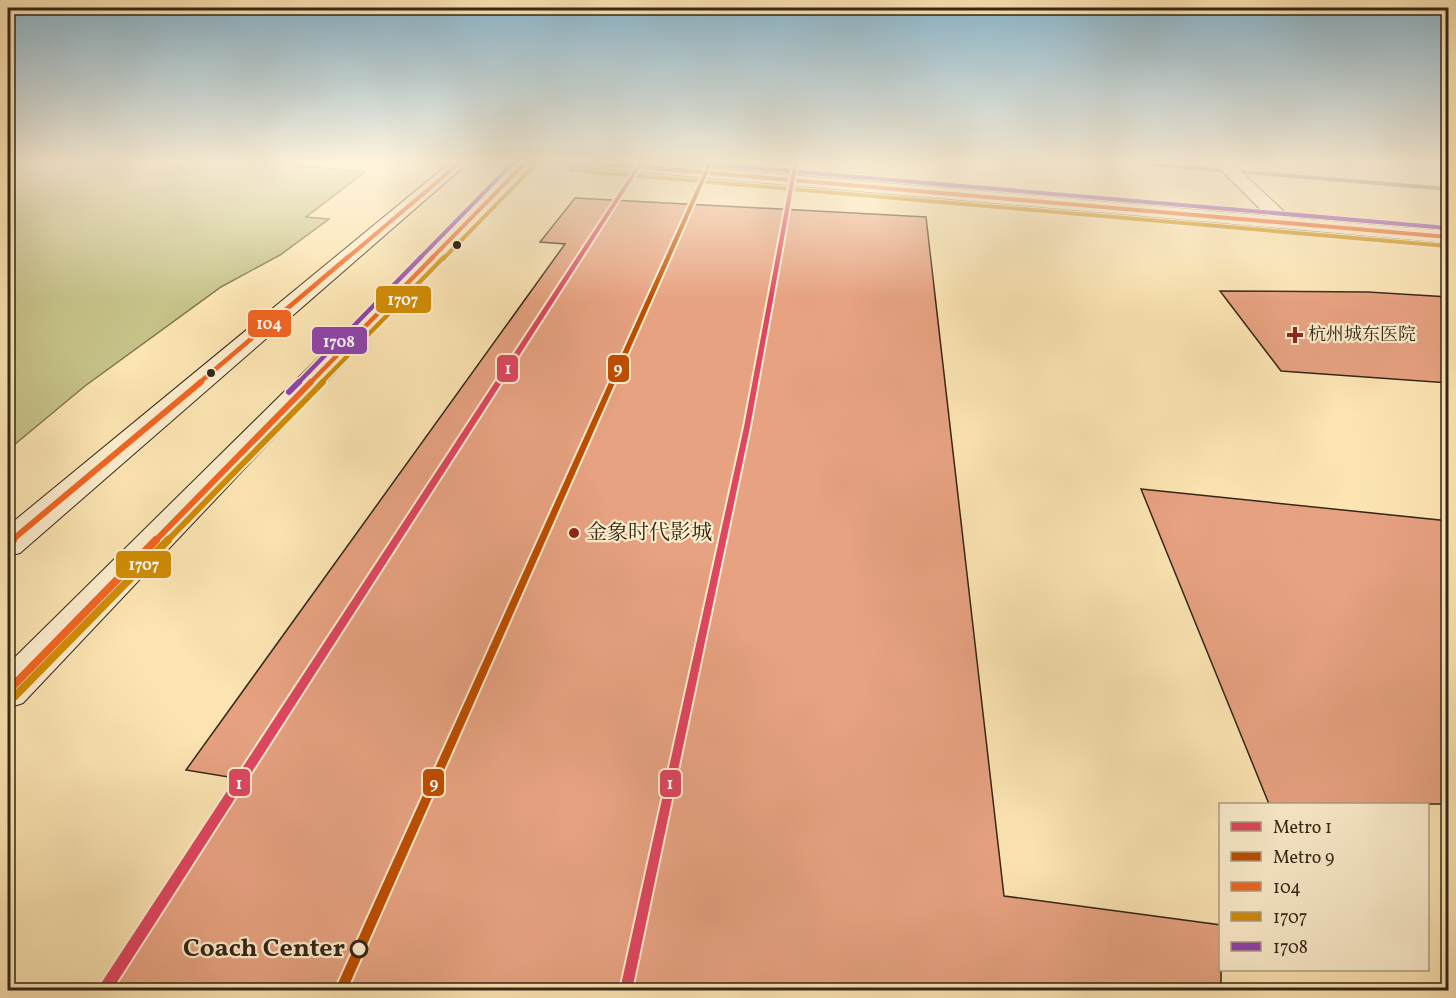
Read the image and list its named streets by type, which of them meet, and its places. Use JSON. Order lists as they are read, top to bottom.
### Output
{
  "places": {
    "health": ["杭州城东医院"],
    "other": ["金象时代影城", "Coach Center"]
  },
  "lines": [
    "metro line 1",
    "metro line 9",
    "transit line 104",
    "transit line 1707",
    "transit line 1708"
  ],
  "legend": [
    "Metro 1",
    "Metro 9",
    "104",
    "1707",
    "1708"
  ]
}
